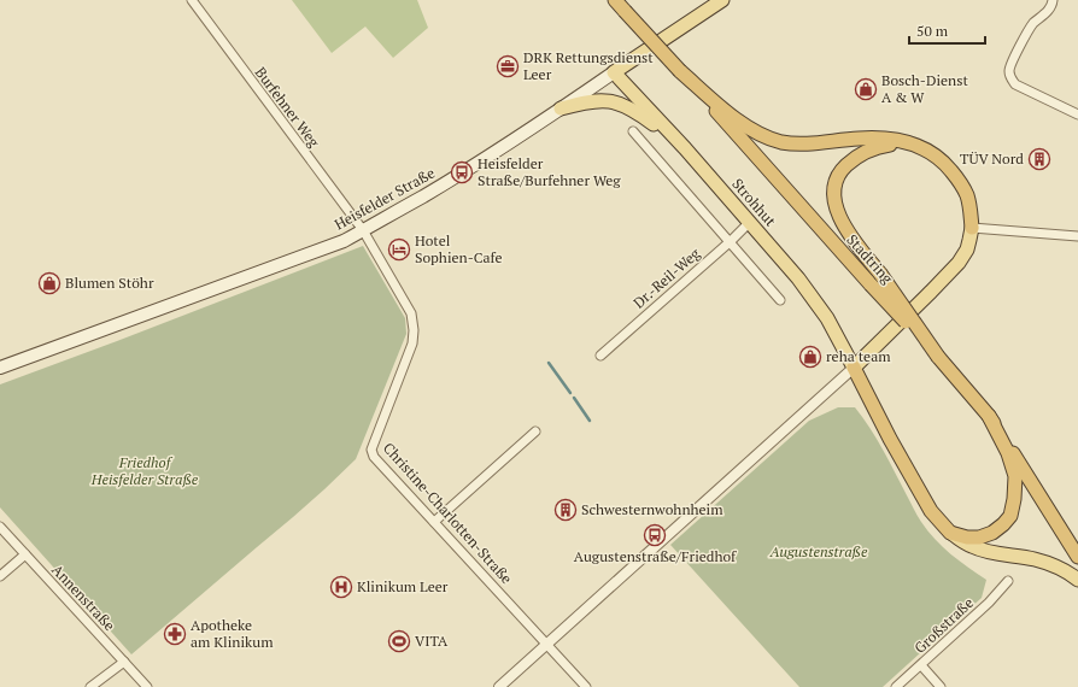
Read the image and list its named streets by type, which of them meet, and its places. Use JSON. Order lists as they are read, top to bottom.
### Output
{
  "streets": {
    "highway": ["Stadtring"],
    "main road": ["Heisfelder Straße", "Strohhut"],
    "street": [
      "Burfehner Weg",
      "Dr.-Reil-Weg",
      "Christine-Charlotten-Straße",
      "Annenstraße",
      "Großstraße"
    ]
  },
  "crossings": [
    ["Burfehner Weg", "Heisfelder Straße"],
    ["Burfehner Weg", "Christine-Charlotten-Straße"],
    ["Heisfelder Straße", "Strohhut"],
    ["Heisfelder Straße", "Christine-Charlotten-Straße"],
    ["Strohhut", "Dr.-Reil-Weg"]
  ],
  "parks": ["Friedhof Heisfelder Straße", "Augustenstraße"],
  "places": {
    "office": ["DRK Rettungsdienst Leer"],
    "shop": ["Bosch-Dienst A & W", "Blumen Stöhr", "reha team"],
    "building": ["TÜV Nord", "Schwesternwohnheim"],
    "bus stop": ["Heisfelder Straße/Burfehner Weg", "Augustenstraße/Friedhof"],
    "hotel": ["Hotel Sophien-Cafe"],
    "hospital": ["Klinikum Leer"],
    "pharmacy": ["Apotheke am Klinikum"],
    "sports": ["VITA"]
  },
  "scale_bar": "50 m"
}
